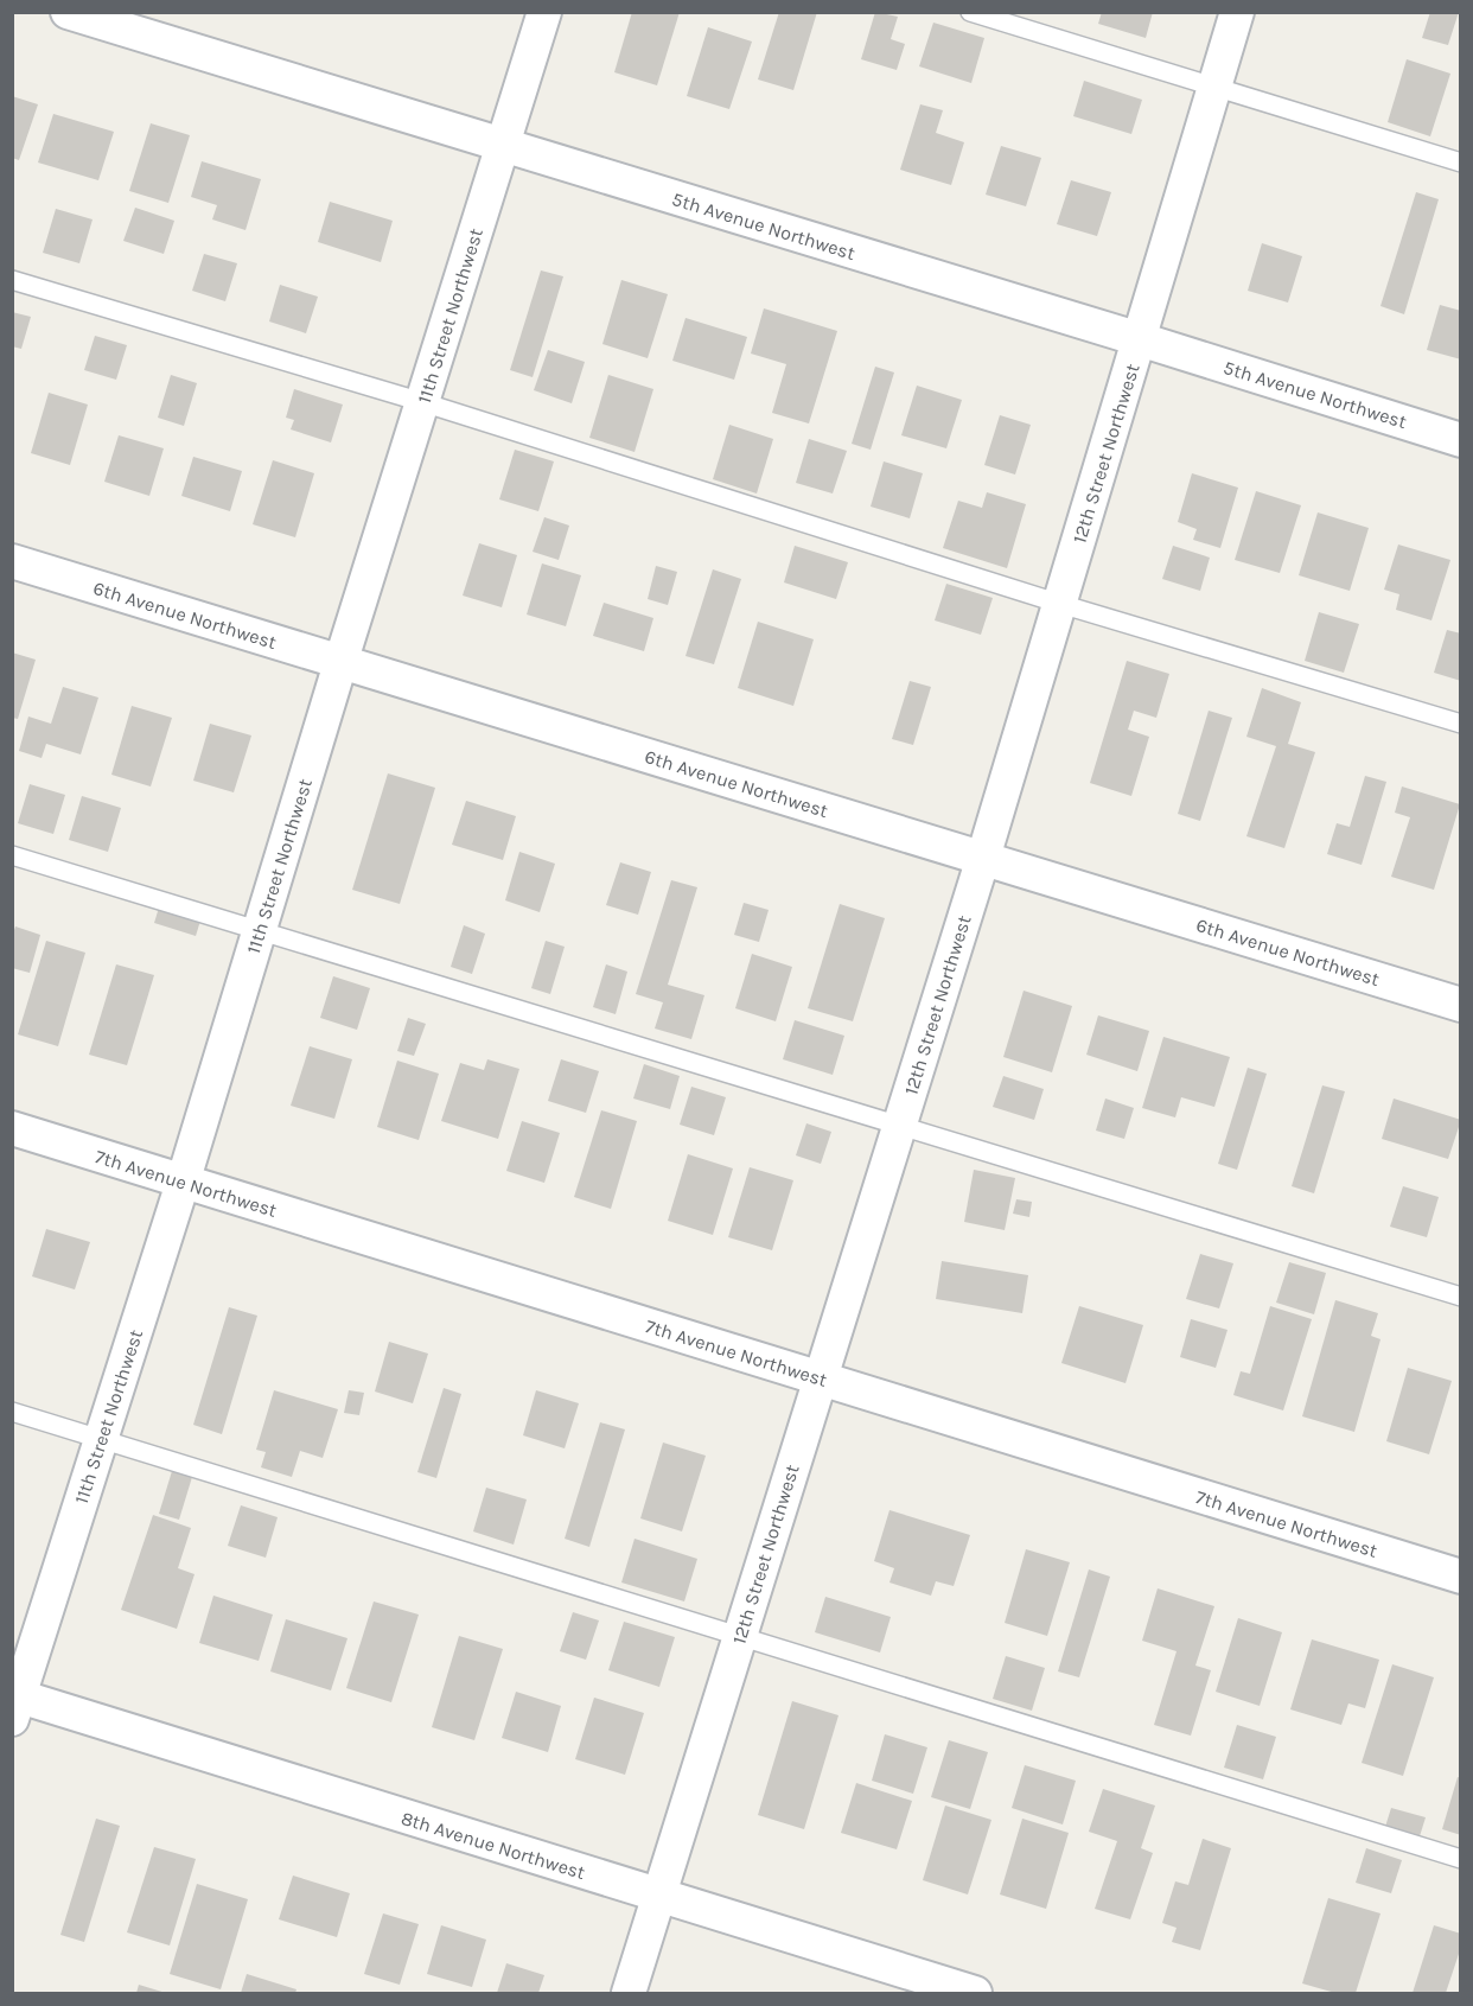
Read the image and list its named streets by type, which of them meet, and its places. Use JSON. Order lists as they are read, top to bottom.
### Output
{
  "streets": {
    "street": [
      "5th Avenue Northwest",
      "11th Street Northwest",
      "12th Street Northwest",
      "6th Avenue Northwest",
      "7th Avenue Northwest",
      "8th Avenue Northwest"
    ]
  },
  "crossings": [
    ["5th Avenue Northwest", "11th Street Northwest"],
    ["5th Avenue Northwest", "12th Street Northwest"],
    ["11th Street Northwest", "6th Avenue Northwest"],
    ["11th Street Northwest", "7th Avenue Northwest"],
    ["11th Street Northwest", "8th Avenue Northwest"],
    ["12th Street Northwest", "6th Avenue Northwest"],
    ["12th Street Northwest", "7th Avenue Northwest"],
    ["12th Street Northwest", "8th Avenue Northwest"]
  ]
}
